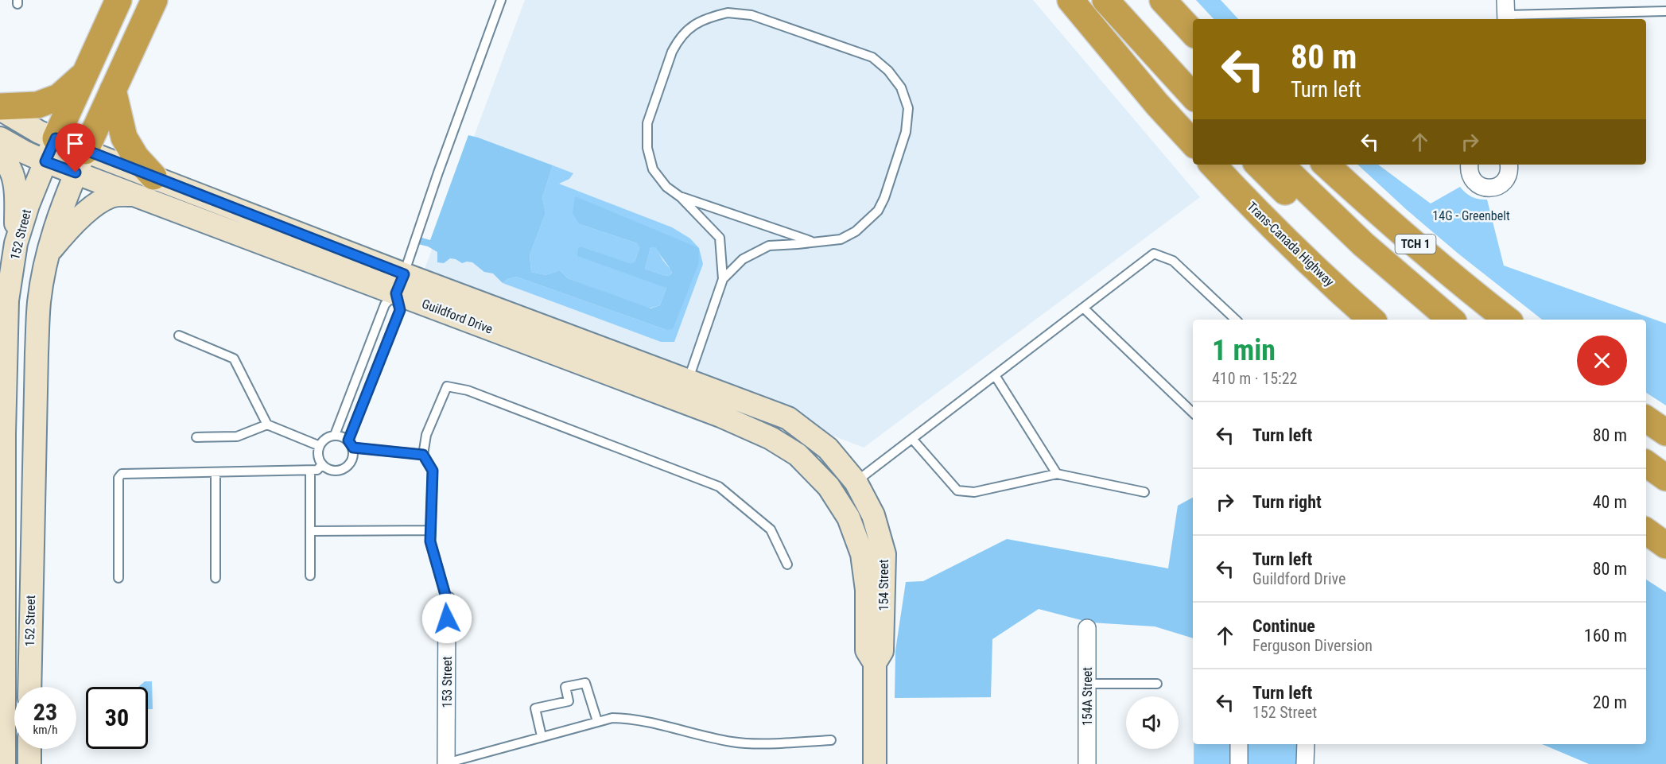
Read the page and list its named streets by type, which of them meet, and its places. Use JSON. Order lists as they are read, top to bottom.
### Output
{
  "streets": {
    "highway": ["Trans-Canada Highway", "TCH 1"],
    "main road": ["152 Street", "Guildford Drive", "154 Street"],
    "street": ["153 Street", "154A Street"]
  },
  "crossings": [
    ["152 Street", "Guildford Drive"],
    ["Guildford Drive", "154 Street"]
  ],
  "parks": ["14G - Greenbelt"],
  "page": {
    "turn": ["80 m", "Turn left"],
    "heading": ["1 min", "410 m · 15:22"],
    "list": [
      {
        "name": "Turn left",
        "value": "80 m"
      },
      {
        "name": "Turn right",
        "value": "40 m"
      },
      {
        "name": "Turn left",
        "note": "Guildford Drive",
        "value": "80 m"
      },
      {
        "name": "Continue",
        "note": "Ferguson Diversion",
        "value": "160 m"
      },
      {
        "name": "Turn left",
        "note": "152 Street",
        "value": "20 m"
      }
    ],
    "speed": "23 km/h",
    "limit": "30"
  }
}
